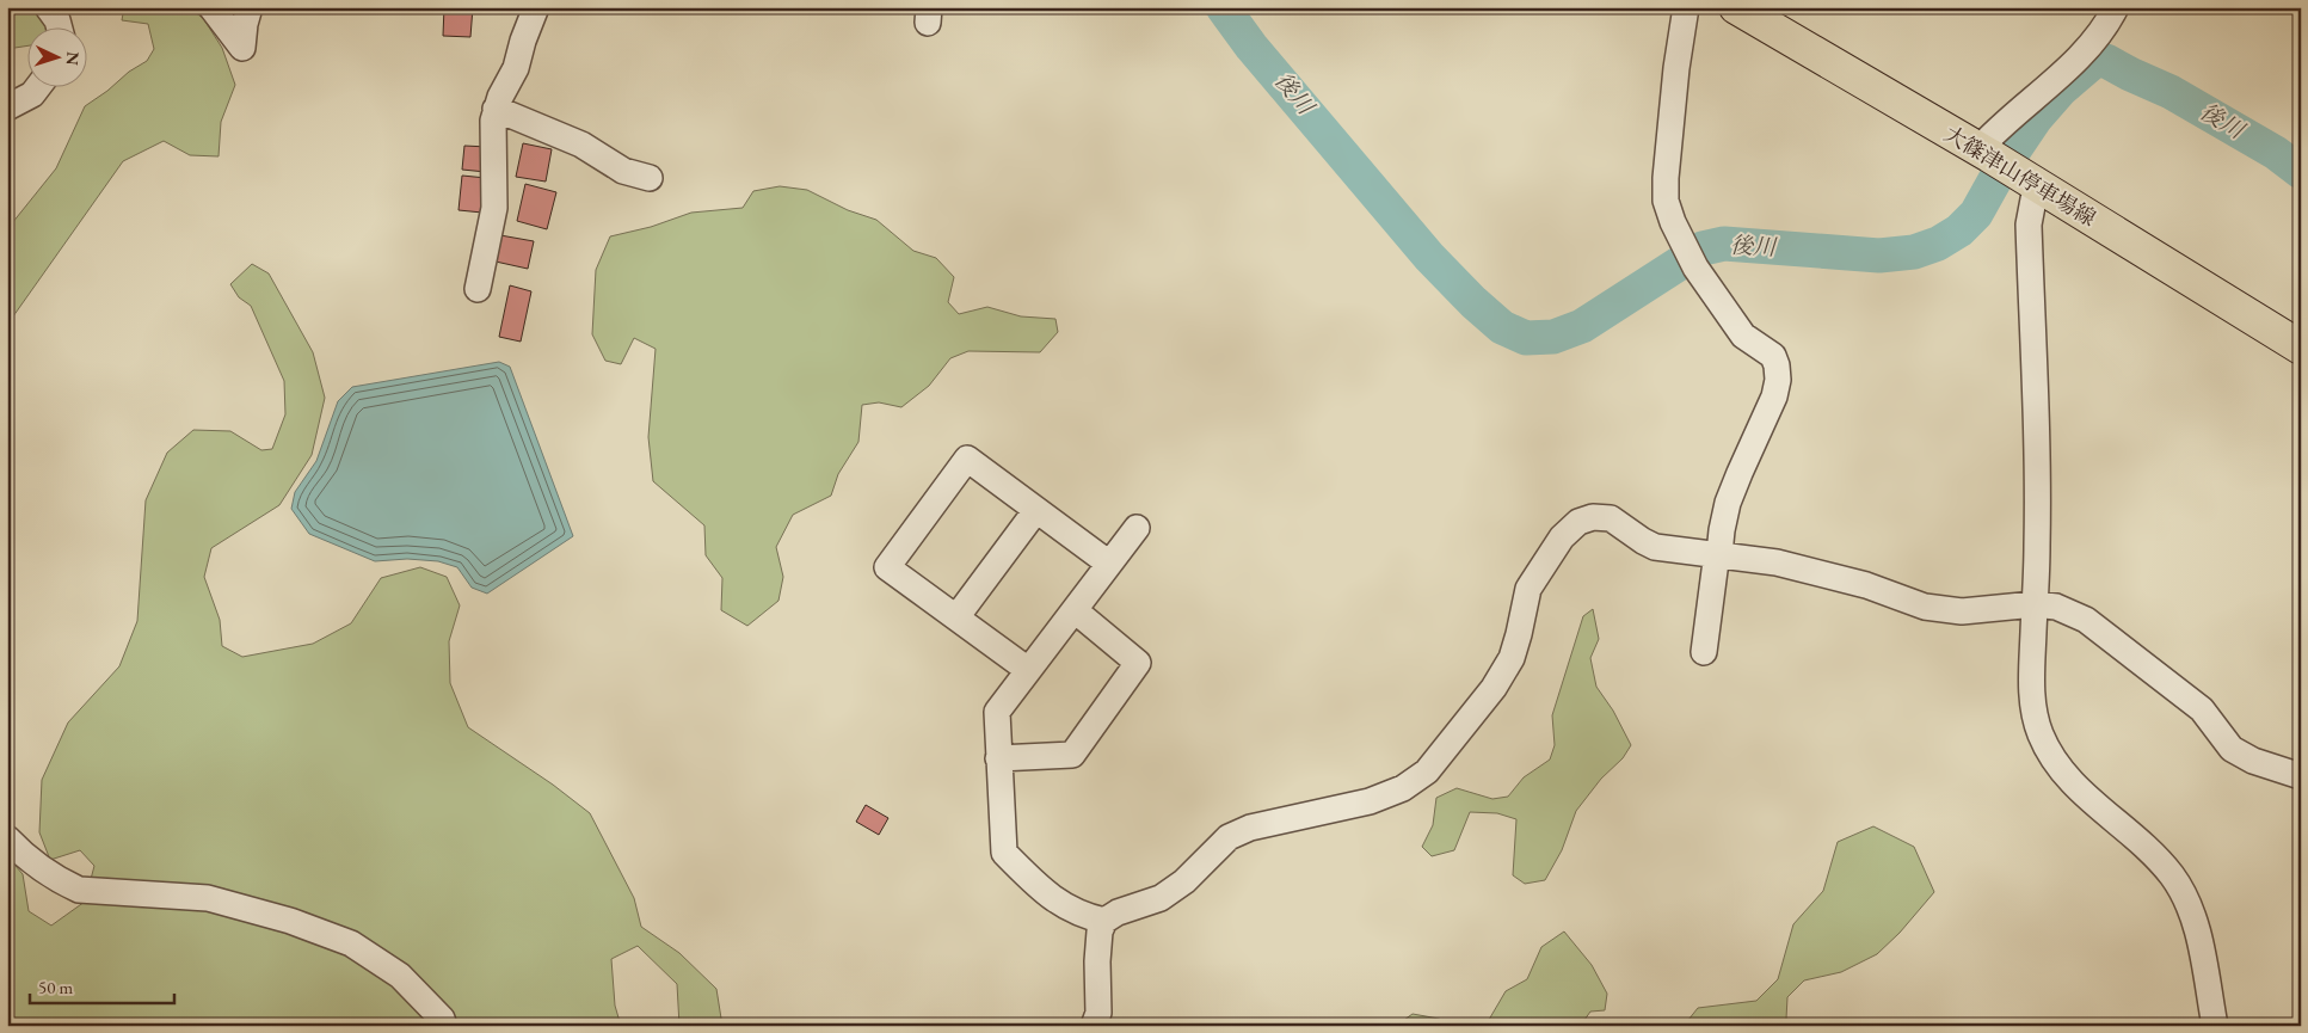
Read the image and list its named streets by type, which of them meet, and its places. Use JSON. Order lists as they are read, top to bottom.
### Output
{
  "streets": {
    "main road": ["大篠津山停車場線"]
  },
  "water": ["後川"],
  "scale_bar": "50 m",
  "north": "right"
}
